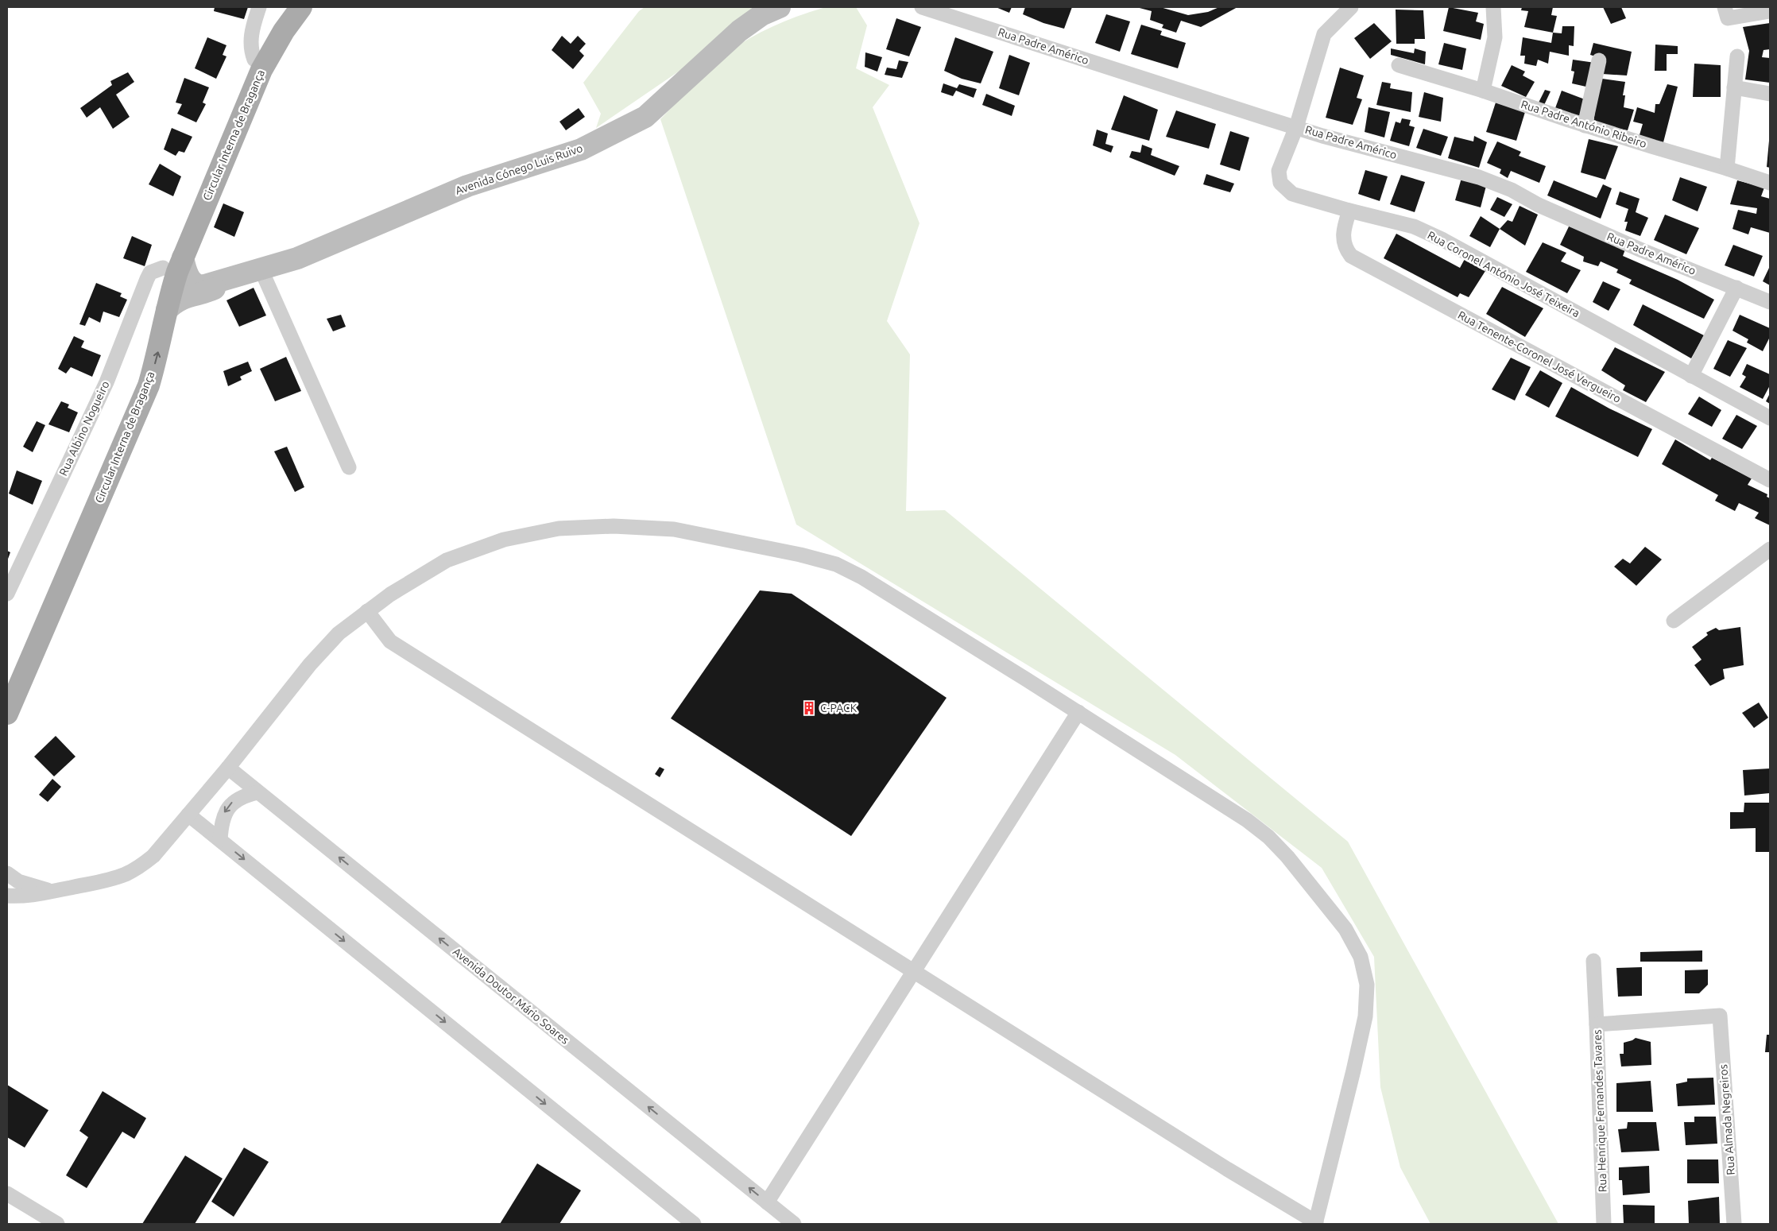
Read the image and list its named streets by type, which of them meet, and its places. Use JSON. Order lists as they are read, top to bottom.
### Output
{
  "streets": {
    "main road": ["Circular Interna de Bragança"],
    "street": [
      "Rua Padre Américo",
      "Rua Padre António Ribeiro",
      "Avenida Cónego Luis Ruivo",
      "Rua Coronel António José Teixeira",
      "Rua Tenente-Coronel José Vergueiro",
      "Rua Albino Nogueiro",
      "Avenida Doutor Mário Soares",
      "Rua Henrique Fernandes Tavares",
      "Rua Almada Negreiros"
    ]
  },
  "crossings": [
    ["Rua Padre Américo", "Rua Coronel António José Teixeira"],
    ["Circular Interna de Bragança", "Rua Albino Nogueiro"],
    ["Rua Coronel António José Teixeira", "Rua Tenente-Coronel José Vergueiro"],
    ["Rua Henrique Fernandes Tavares", "Rua Almada Negreiros"]
  ],
  "places": {
    "building": ["C-PACK"]
  }
}
